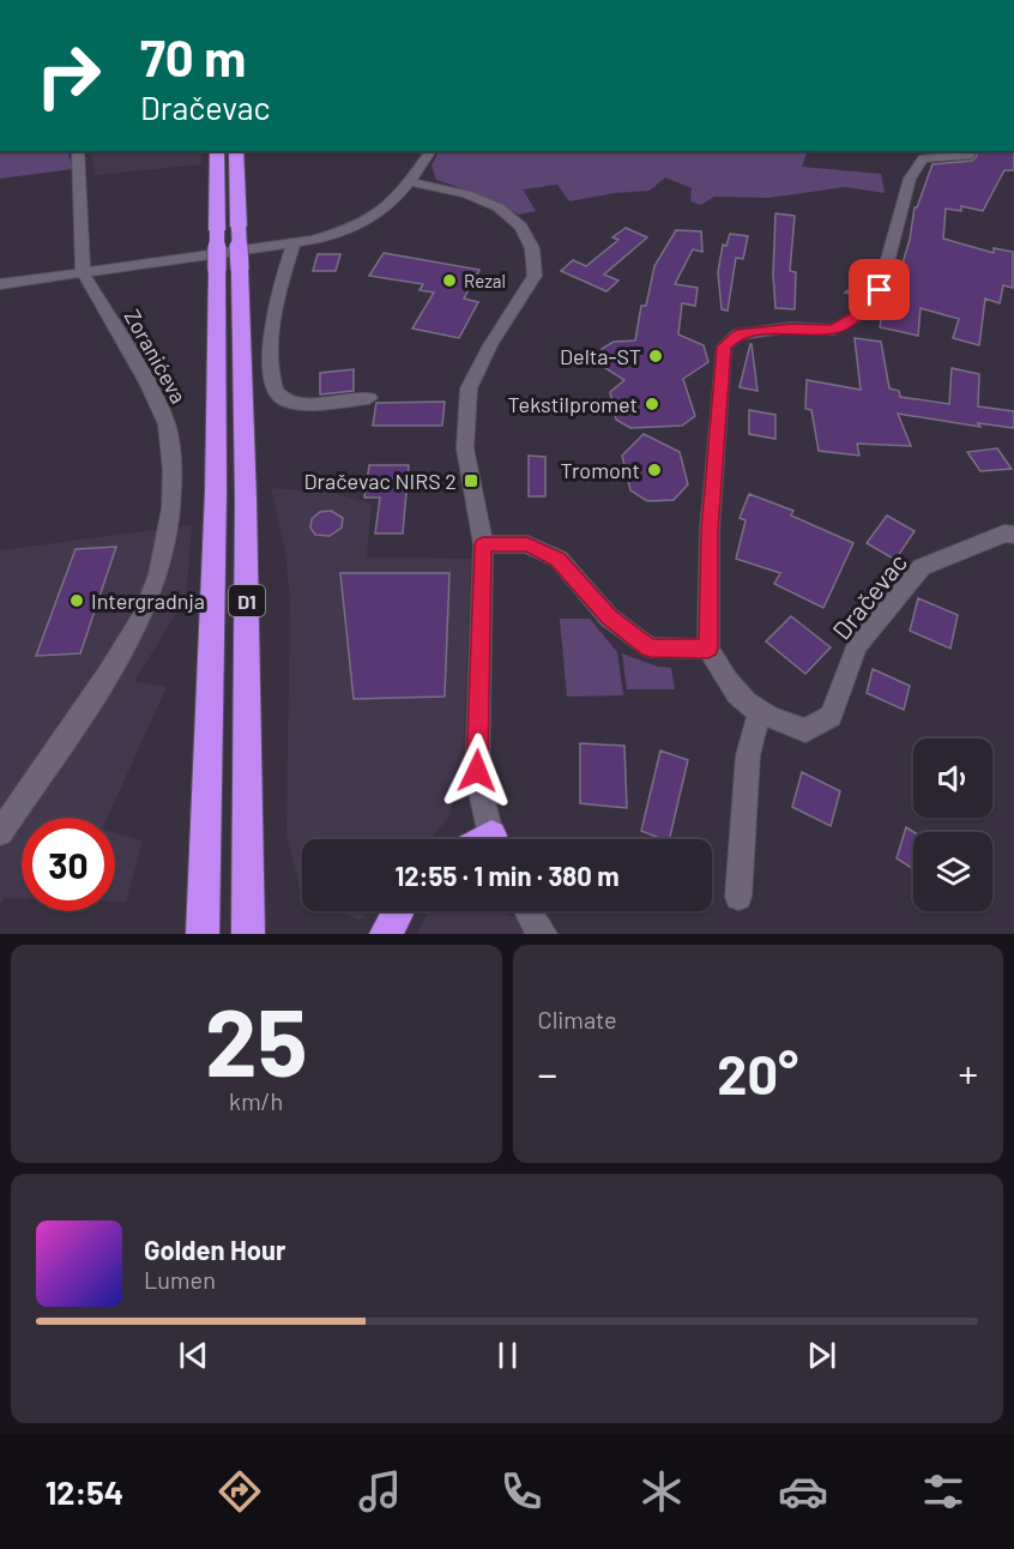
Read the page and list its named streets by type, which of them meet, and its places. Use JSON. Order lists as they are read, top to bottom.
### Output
{
  "streets": {
    "highway": ["D1"],
    "street": ["Zoranićeva", "Dračevac"]
  },
  "places": {
    "other": [
      "Rezal",
      "Delta-ST",
      "Tekstilpromet",
      "Tromont",
      "Intergradnja"
    ],
    "transit": ["Dračevac NIRS 2"]
  },
  "page": {
    "turn": ["70 m", "Dračevac"],
    "limit": "30",
    "trip": "12:55 · 1 min · 380 m",
    "tile": [
      ["25", "km/h"],
      "Climate"
    ],
    "heat": ["−", "20°", "+"],
    "song": ["Golden Hour", "Lumen"],
    "tabs": "12:54"
  }
}
